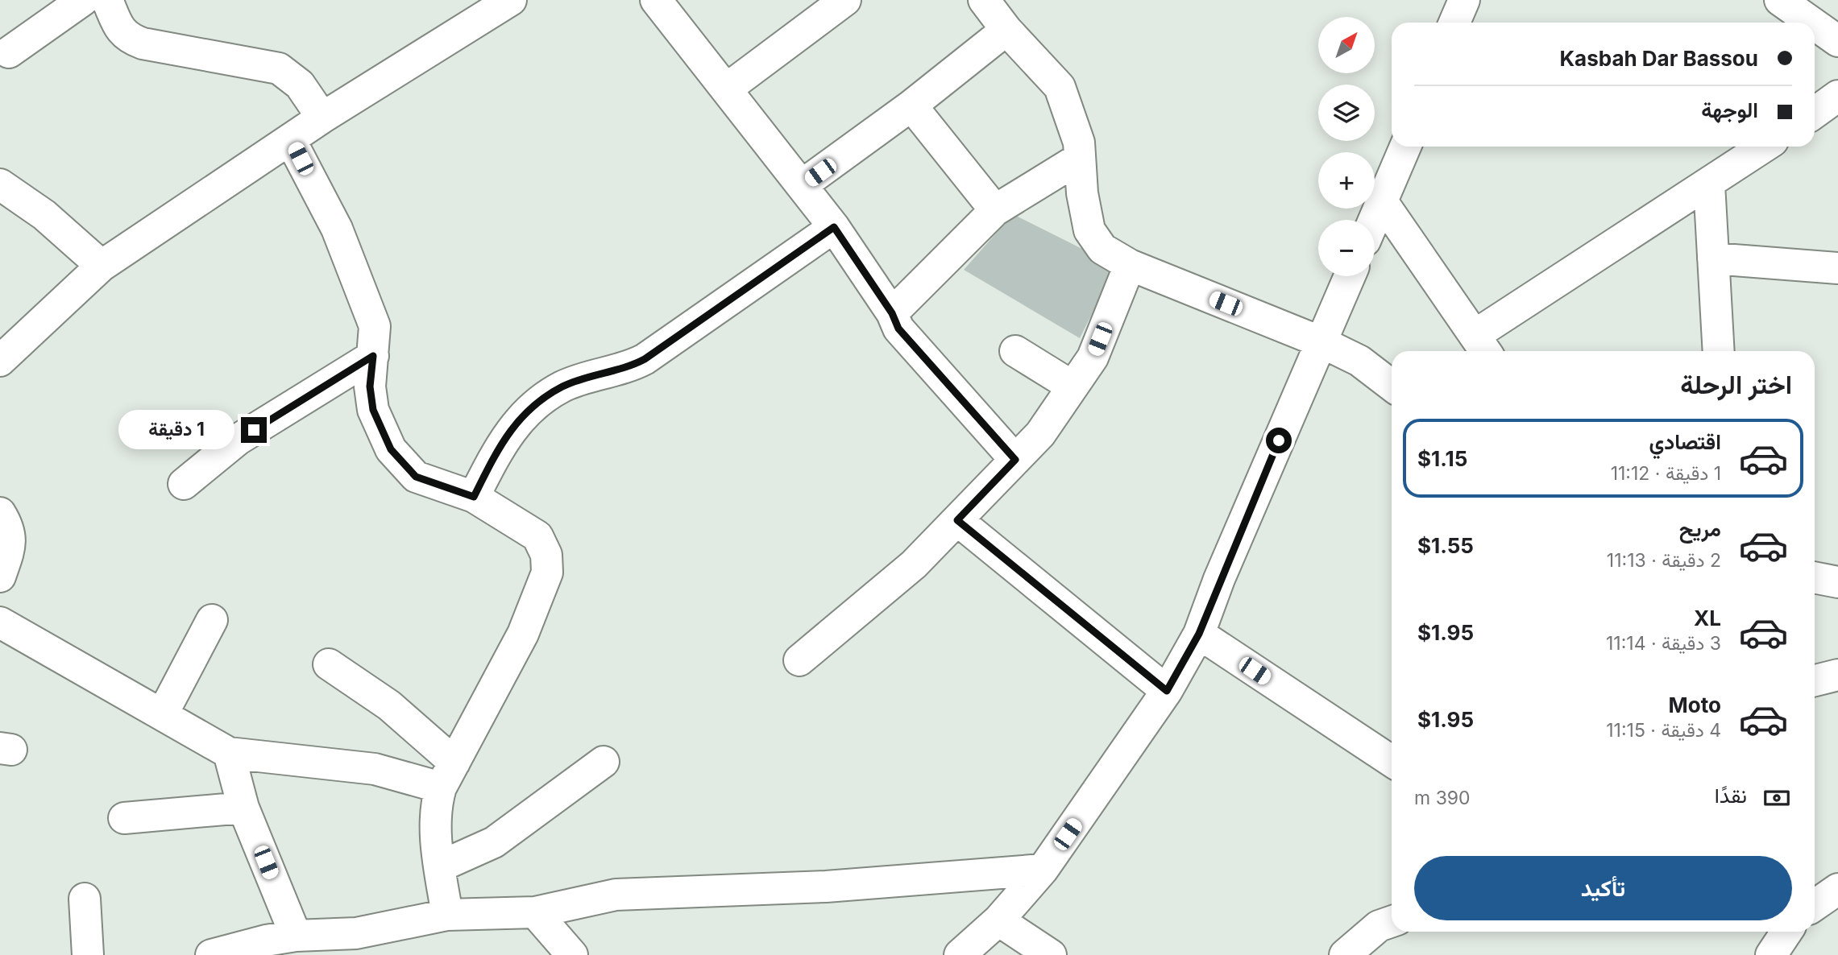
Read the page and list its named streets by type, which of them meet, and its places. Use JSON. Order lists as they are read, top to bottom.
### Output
{
  "north": "top right",
  "page": {
    "map_buttons": ["+", "−"],
    "banner": ["Kasbah Dar Bassou", "الوجهة"],
    "heading": "اختر الرحلة",
    "bubble": "1 دقيقة",
    "list": [
      {
        "name": "اقتصادي",
        "note": "1 دقيقة · 11:12",
        "value": "$1.15"
      },
      {
        "name": "مريح",
        "note": "2 دقيقة · 11:13",
        "value": "$1.55"
      },
      {
        "name": "XL",
        "note": "3 دقيقة · 11:14",
        "value": "$1.95"
      },
      {
        "name": "Moto",
        "note": "4 دقيقة · 11:15",
        "value": "$1.95"
      }
    ],
    "pay": ["نقدًا", "390 m"],
    "buttons": "تأكيد"
  }
}
